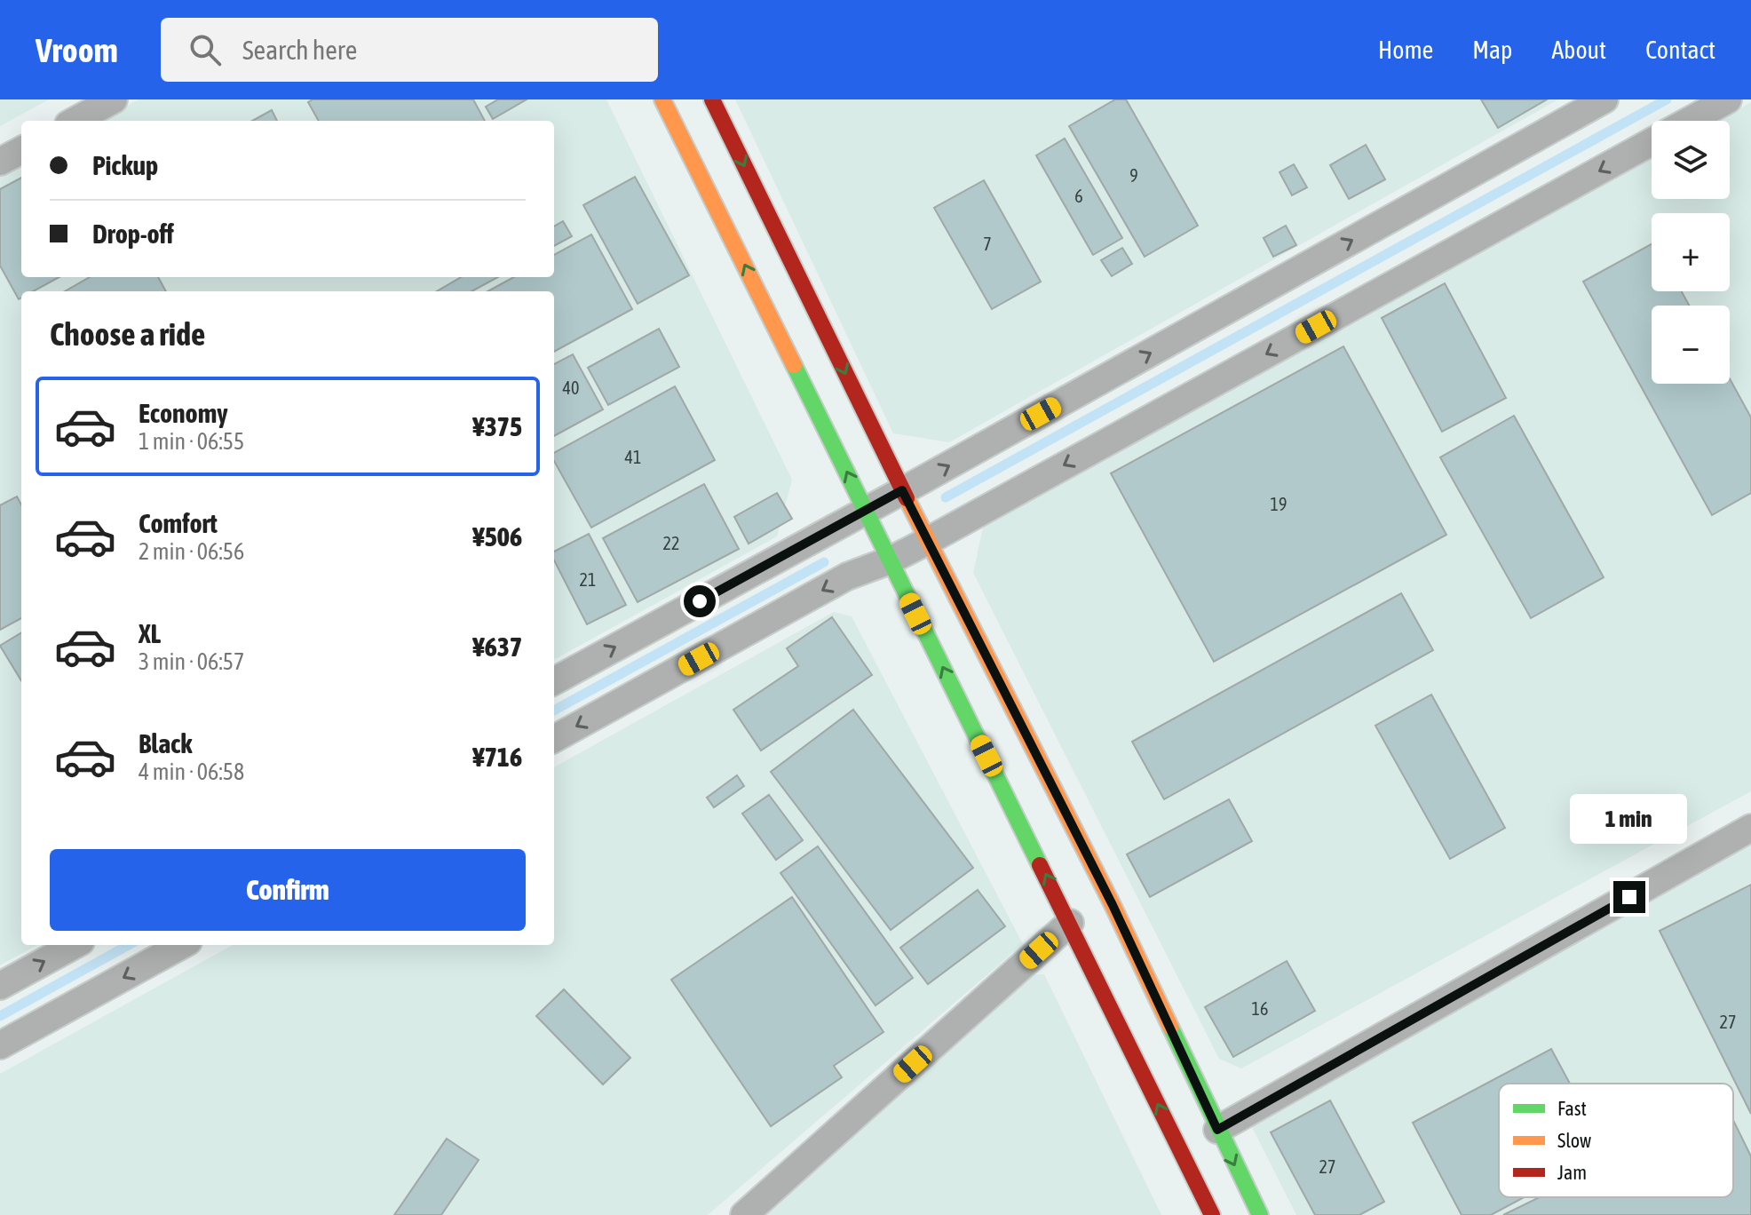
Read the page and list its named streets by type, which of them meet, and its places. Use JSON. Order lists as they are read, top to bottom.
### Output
{
  "house_numbers": [
    "9",
    "6",
    "7",
    "40",
    "41",
    "19",
    "22",
    "21",
    "16",
    "27",
    "27"
  ],
  "legend": ["Fast", "Slow", "Jam"],
  "page": {
    "header": "Vroom",
    "search": "Search here",
    "nav": [
      "Home",
      "Map",
      "About",
      "Contact"
    ],
    "map_buttons": ["+", "−"],
    "banner": ["Pickup", "Drop-off"],
    "heading": "Choose a ride",
    "list": [
      {
        "name": "Economy",
        "note": "1 min · 06:55",
        "value": "¥375"
      },
      {
        "name": "Comfort",
        "note": "2 min · 06:56",
        "value": "¥506"
      },
      {
        "name": "XL",
        "note": "3 min · 06:57",
        "value": "¥637"
      },
      {
        "name": "Black",
        "note": "4 min · 06:58",
        "value": "¥716"
      }
    ],
    "bubble": "1 min",
    "buttons": "Confirm"
  }
}
